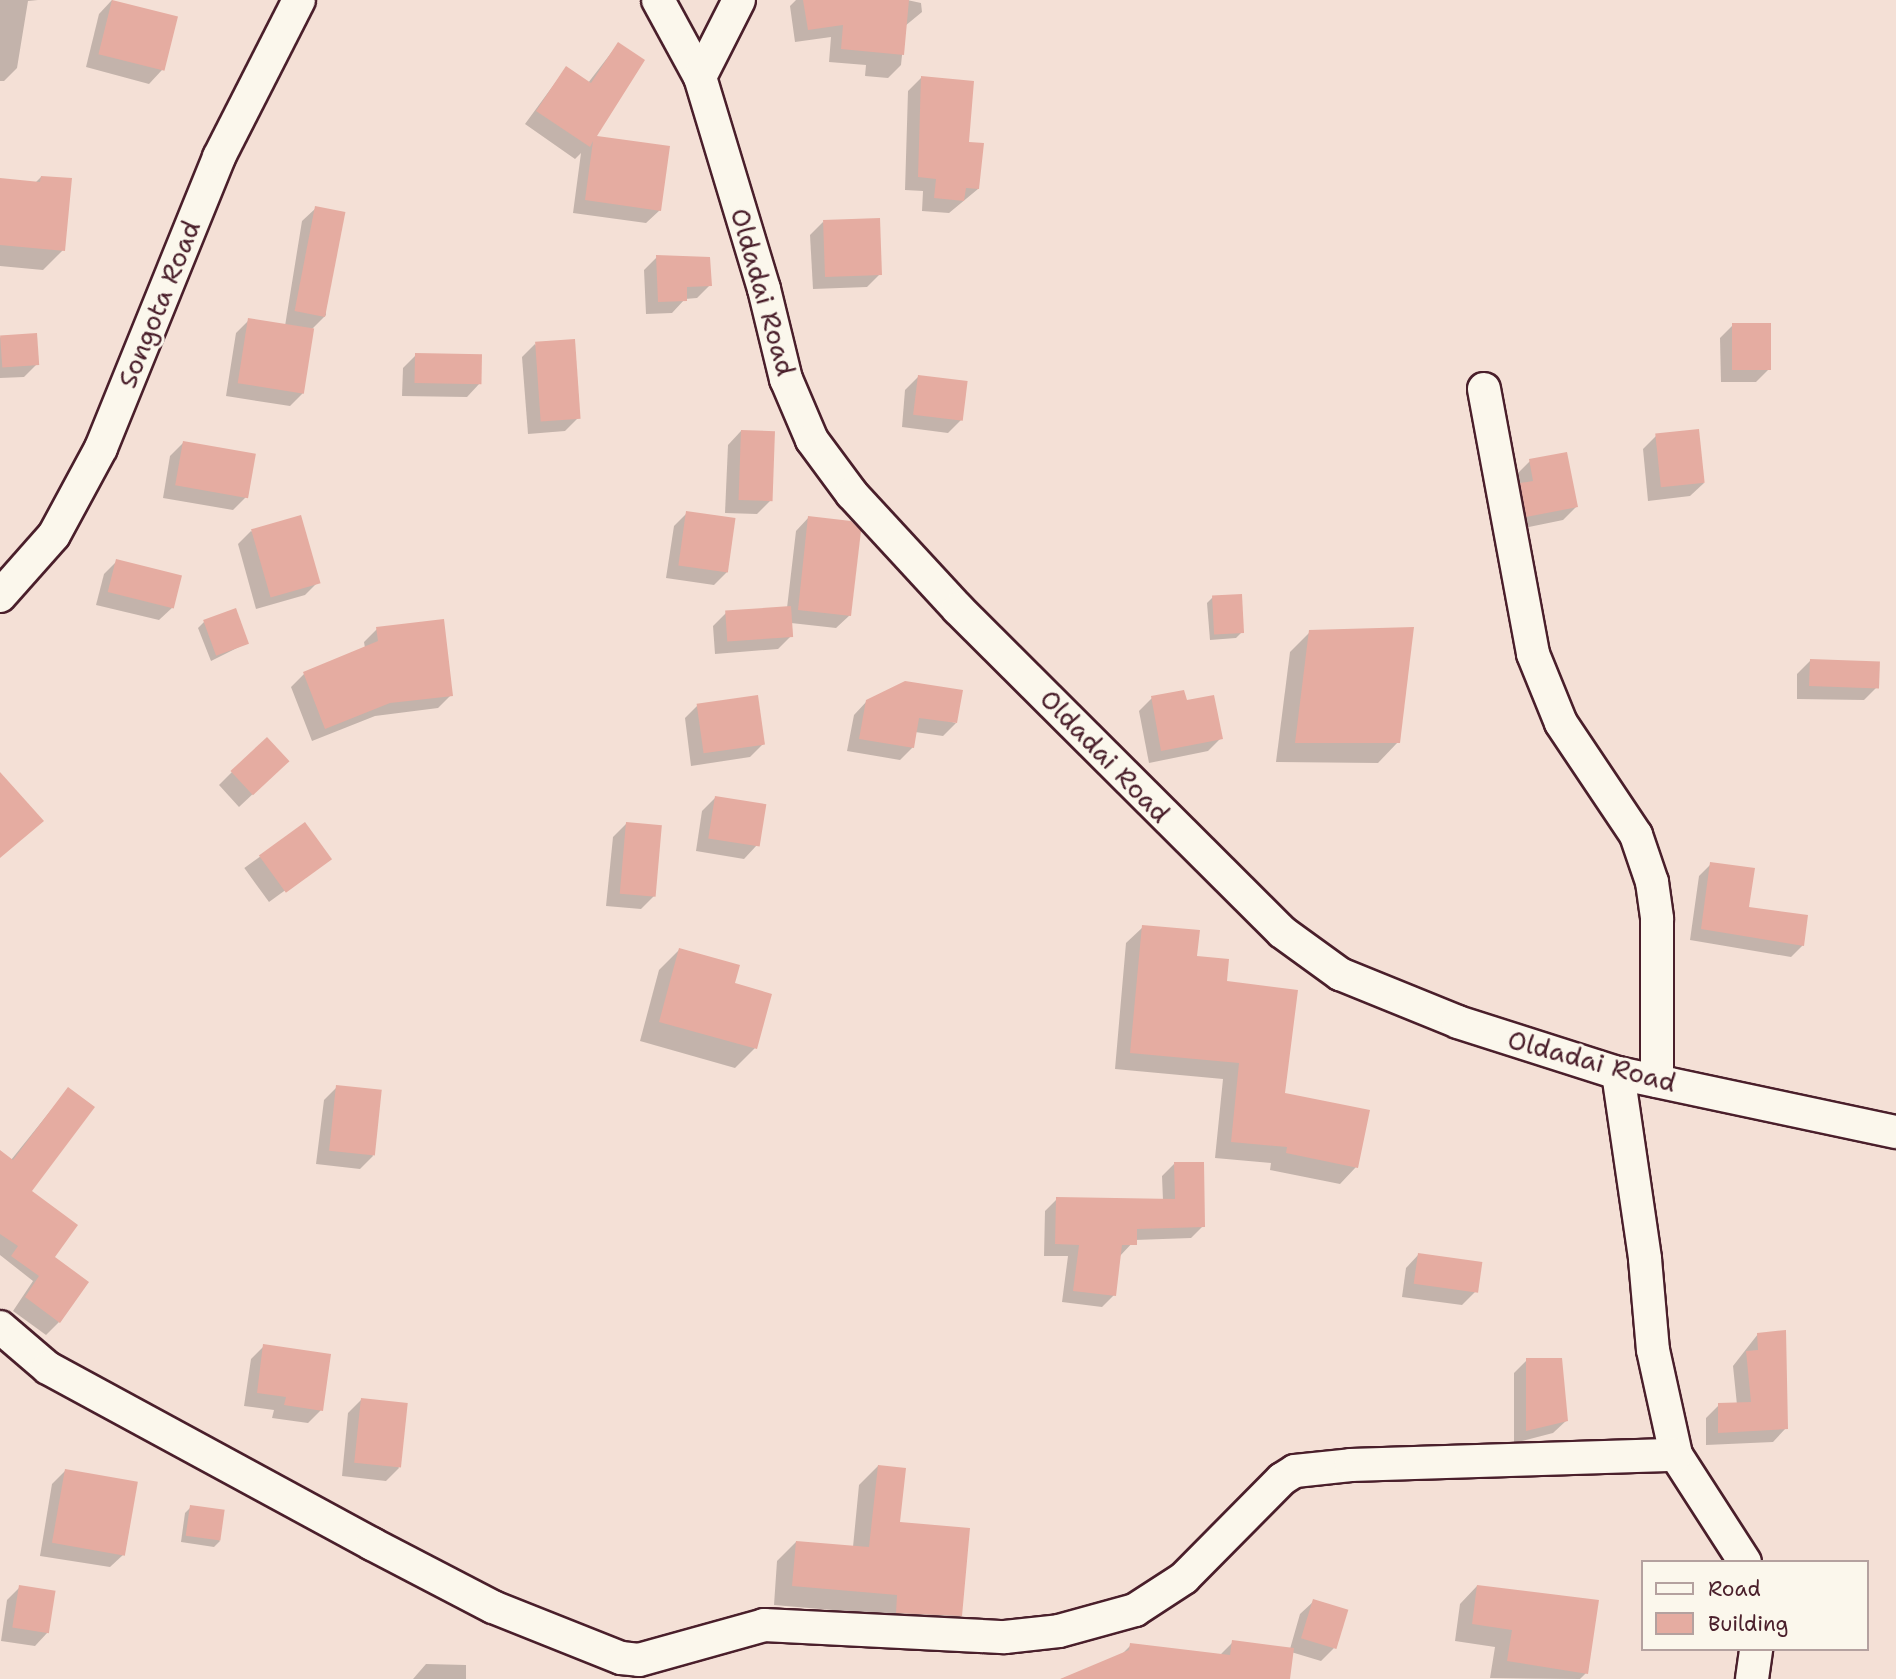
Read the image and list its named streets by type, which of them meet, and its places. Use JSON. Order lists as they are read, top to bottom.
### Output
{
  "streets": {
    "street": ["Oldadai Road", "Songota Road"]
  },
  "legend": ["Road", "Building"]
}
